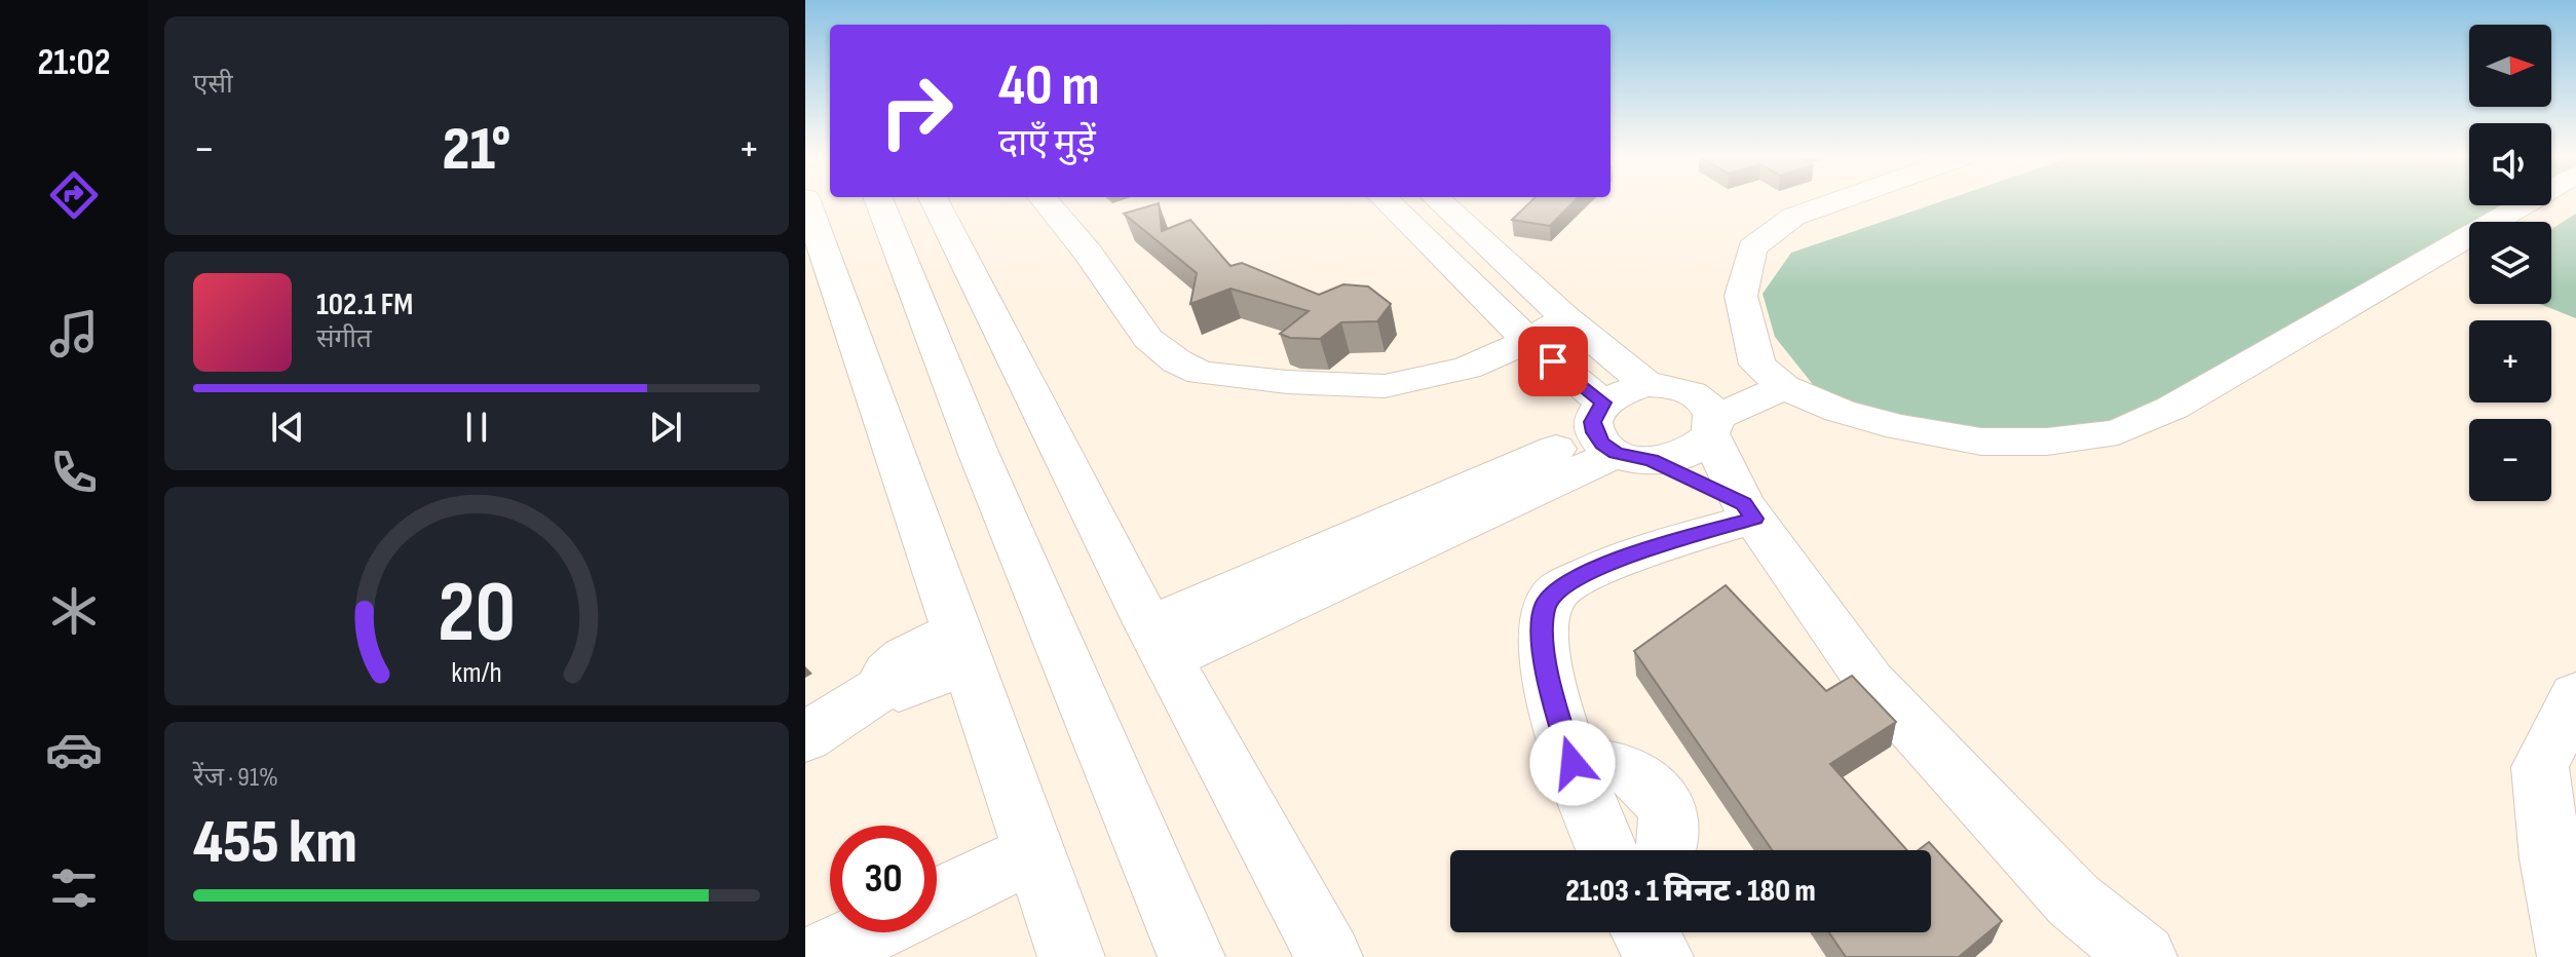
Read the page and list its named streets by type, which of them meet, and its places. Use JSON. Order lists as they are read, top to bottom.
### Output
{
  "north": "right",
  "page": {
    "tabs": "21:02",
    "tile": [
      "एसी",
      ["रेंज · 91%", "455 km"]
    ],
    "map_buttons": ["+", "−"],
    "turn": ["40 m", "दाएँ मुड़ें"],
    "heat": ["−", "21°", "+"],
    "song": ["102.1 FM", "संगीत"],
    "limit": "30",
    "trip": "21:03 · 1 मिनट · 180 m",
    "gauge": ["20", "km/h"]
  }
}
